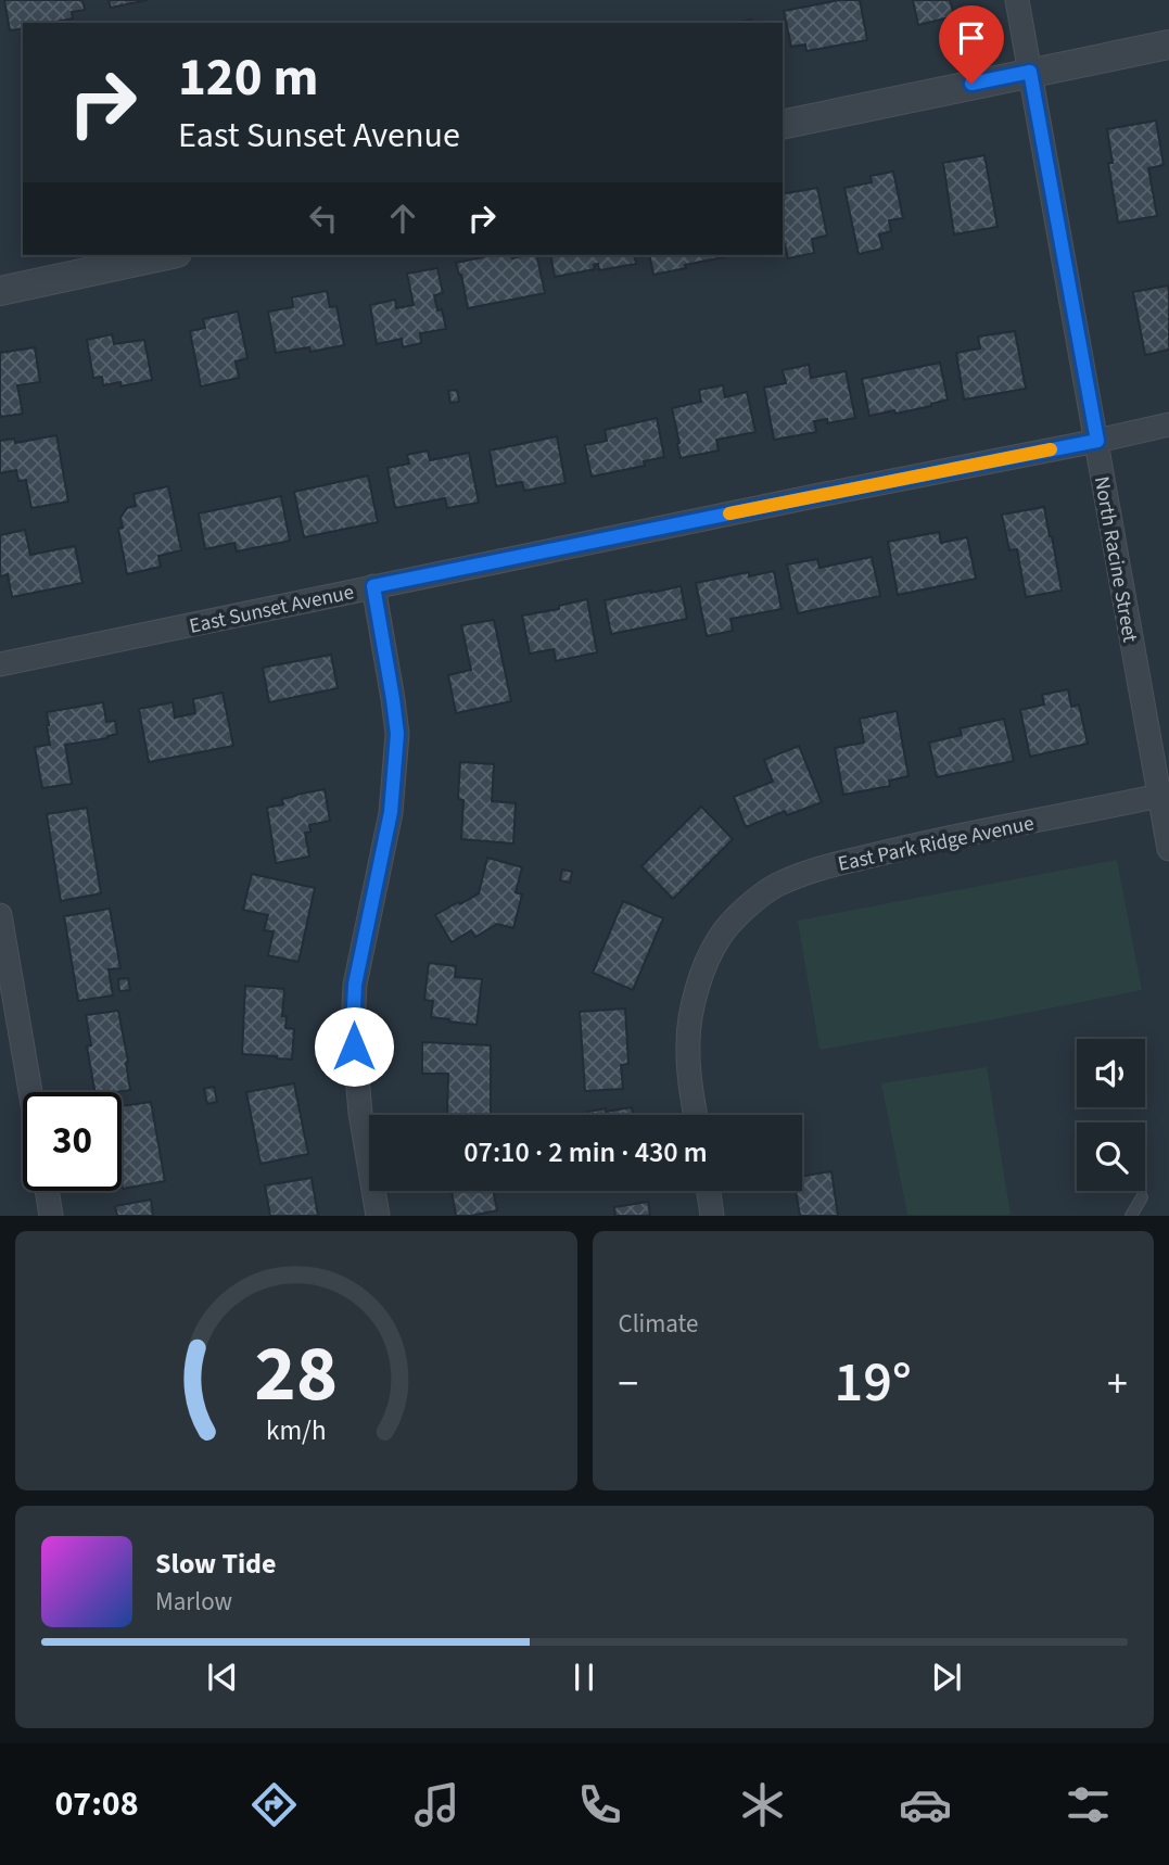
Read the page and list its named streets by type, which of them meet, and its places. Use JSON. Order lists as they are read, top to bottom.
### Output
{
  "streets": {
    "street": ["North Racine Street", "East Sunset Avenue", "East Park Ridge Avenue"]
  },
  "crossings": [
    ["North Racine Street", "East Sunset Avenue"],
    ["North Racine Street", "East Park Ridge Avenue"]
  ],
  "page": {
    "turn": ["120 m", "East Sunset Avenue"],
    "limit": "30",
    "trip": "07:10 · 2 min · 430 m",
    "tile": "Climate",
    "heat": ["−", "19°", "+"],
    "song": ["Slow Tide", "Marlow"],
    "tabs": "07:08",
    "gauge": ["28", "km/h"]
  }
}
